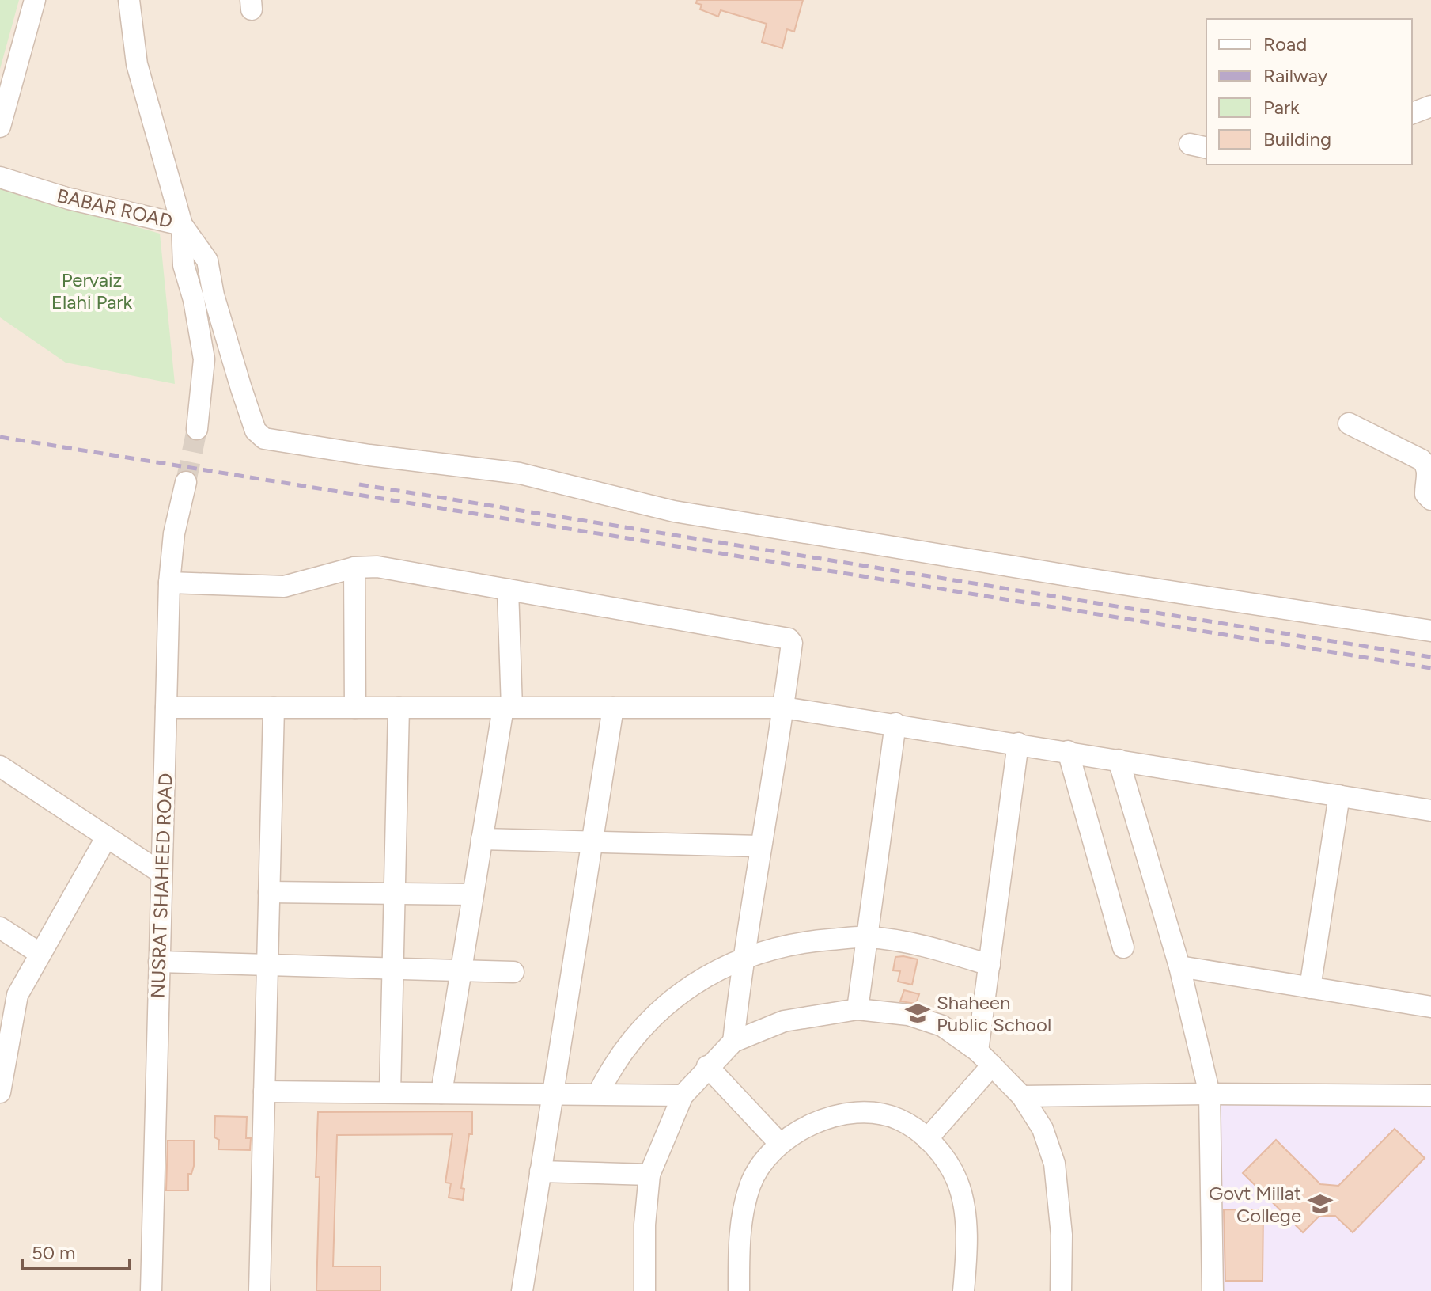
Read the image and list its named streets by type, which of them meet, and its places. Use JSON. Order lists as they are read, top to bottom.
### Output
{
  "streets": {
    "street": ["BABAR ROAD", "NUSRAT SHAHEED ROAD"]
  },
  "parks": ["Pervaiz Elahi Park"],
  "places": {
    "school or university": ["Shaheen Public School", "Govt Millat College"]
  },
  "legend": [
    "Road",
    "Railway",
    "Park",
    "Building"
  ],
  "scale_bar": "50 m"
}
